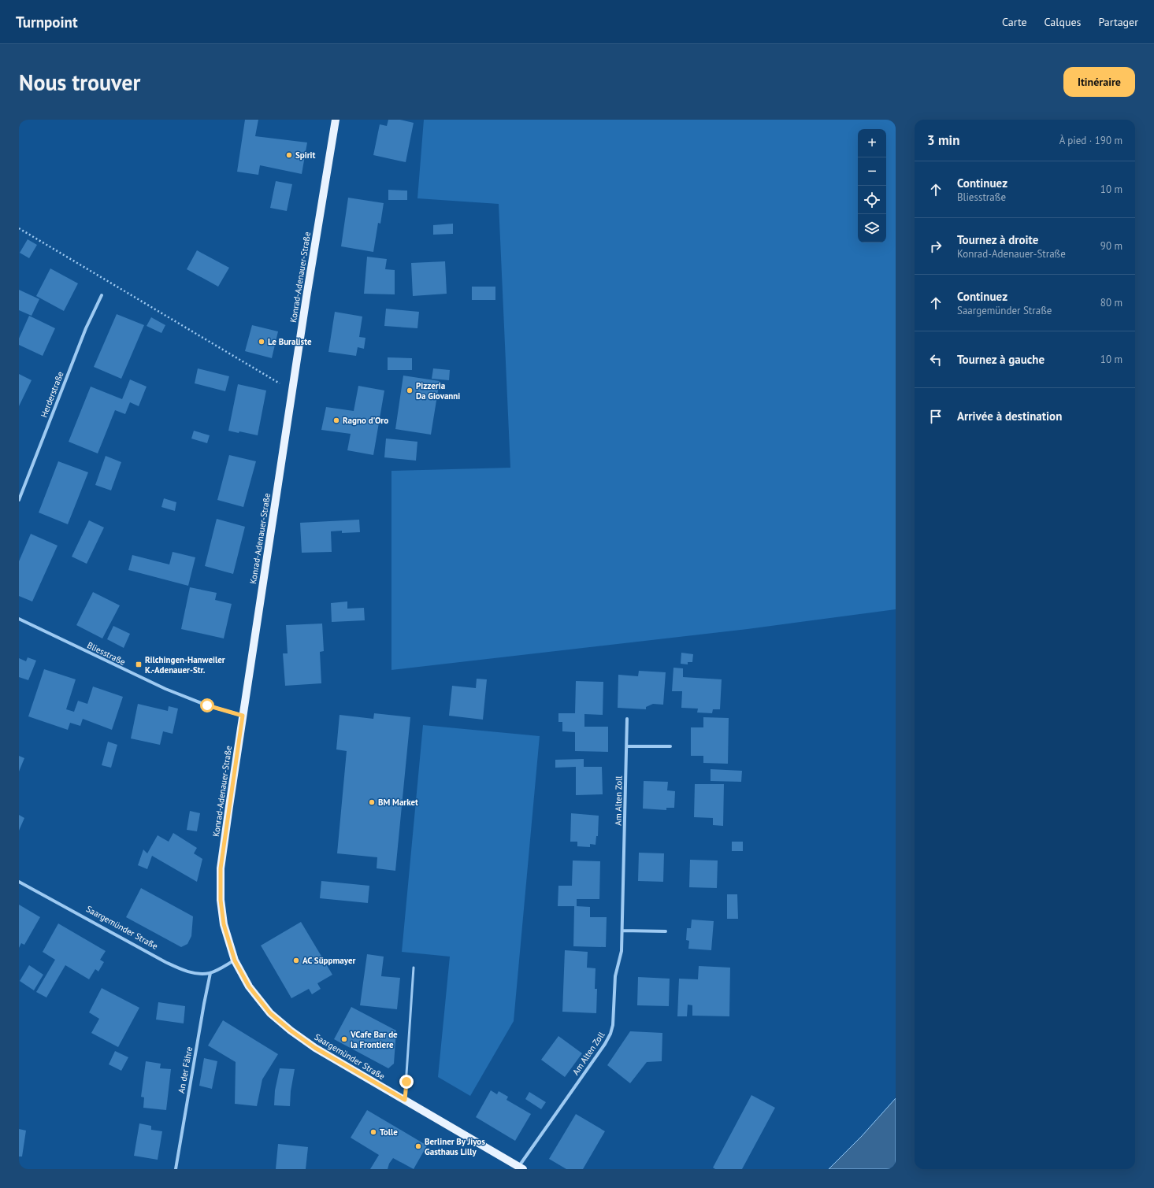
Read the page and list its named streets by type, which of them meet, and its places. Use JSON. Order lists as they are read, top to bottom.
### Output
{
  "streets": {
    "main road": ["Konrad-Adenauer-Straße", "Saargemünder Straße"],
    "street": [
      "Herderstraße",
      "Bliesstraße",
      "Am Alten Zoll",
      "An der Fähre"
    ]
  },
  "crossings": [
    ["Konrad-Adenauer-Straße", "Bliesstraße"],
    ["Konrad-Adenauer-Straße", "Saargemünder Straße"],
    ["Am Alten Zoll", "Saargemünder Straße"],
    ["Saargemünder Straße", "An der Fähre"]
  ],
  "places": {
    "other": [
      "Spirit",
      "Le Buraliste",
      "Pizzeria Da Giovanni",
      "Ragno d'Oro",
      "BM Market",
      "AC Süppmayer",
      "VCafe Bar de la Frontiere",
      "Tolle",
      "Berliner By Jiyos Gasthaus Lilly"
    ],
    "transit": ["Rilchingen-Hanweiler K.-Adenauer-Str."]
  },
  "page": {
    "header": "Turnpoint",
    "nav": ["Carte", "Calques", "Partager"],
    "buttons": "Itinéraire",
    "title": "Nous trouver",
    "heading": ["3 min", "À pied · 190 m"],
    "map_buttons": ["+", "−"],
    "list": [
      ["Continuez", "Bliesstraße", "10 m"],
      ["Tournez à droite", "Konrad-Adenauer-Straße", "90 m"],
      ["Continuez", "Saargemünder Straße", "80 m"],
      ["Tournez à gauche", "10 m"],
      "Arrivée à destination"
    ]
  }
}
